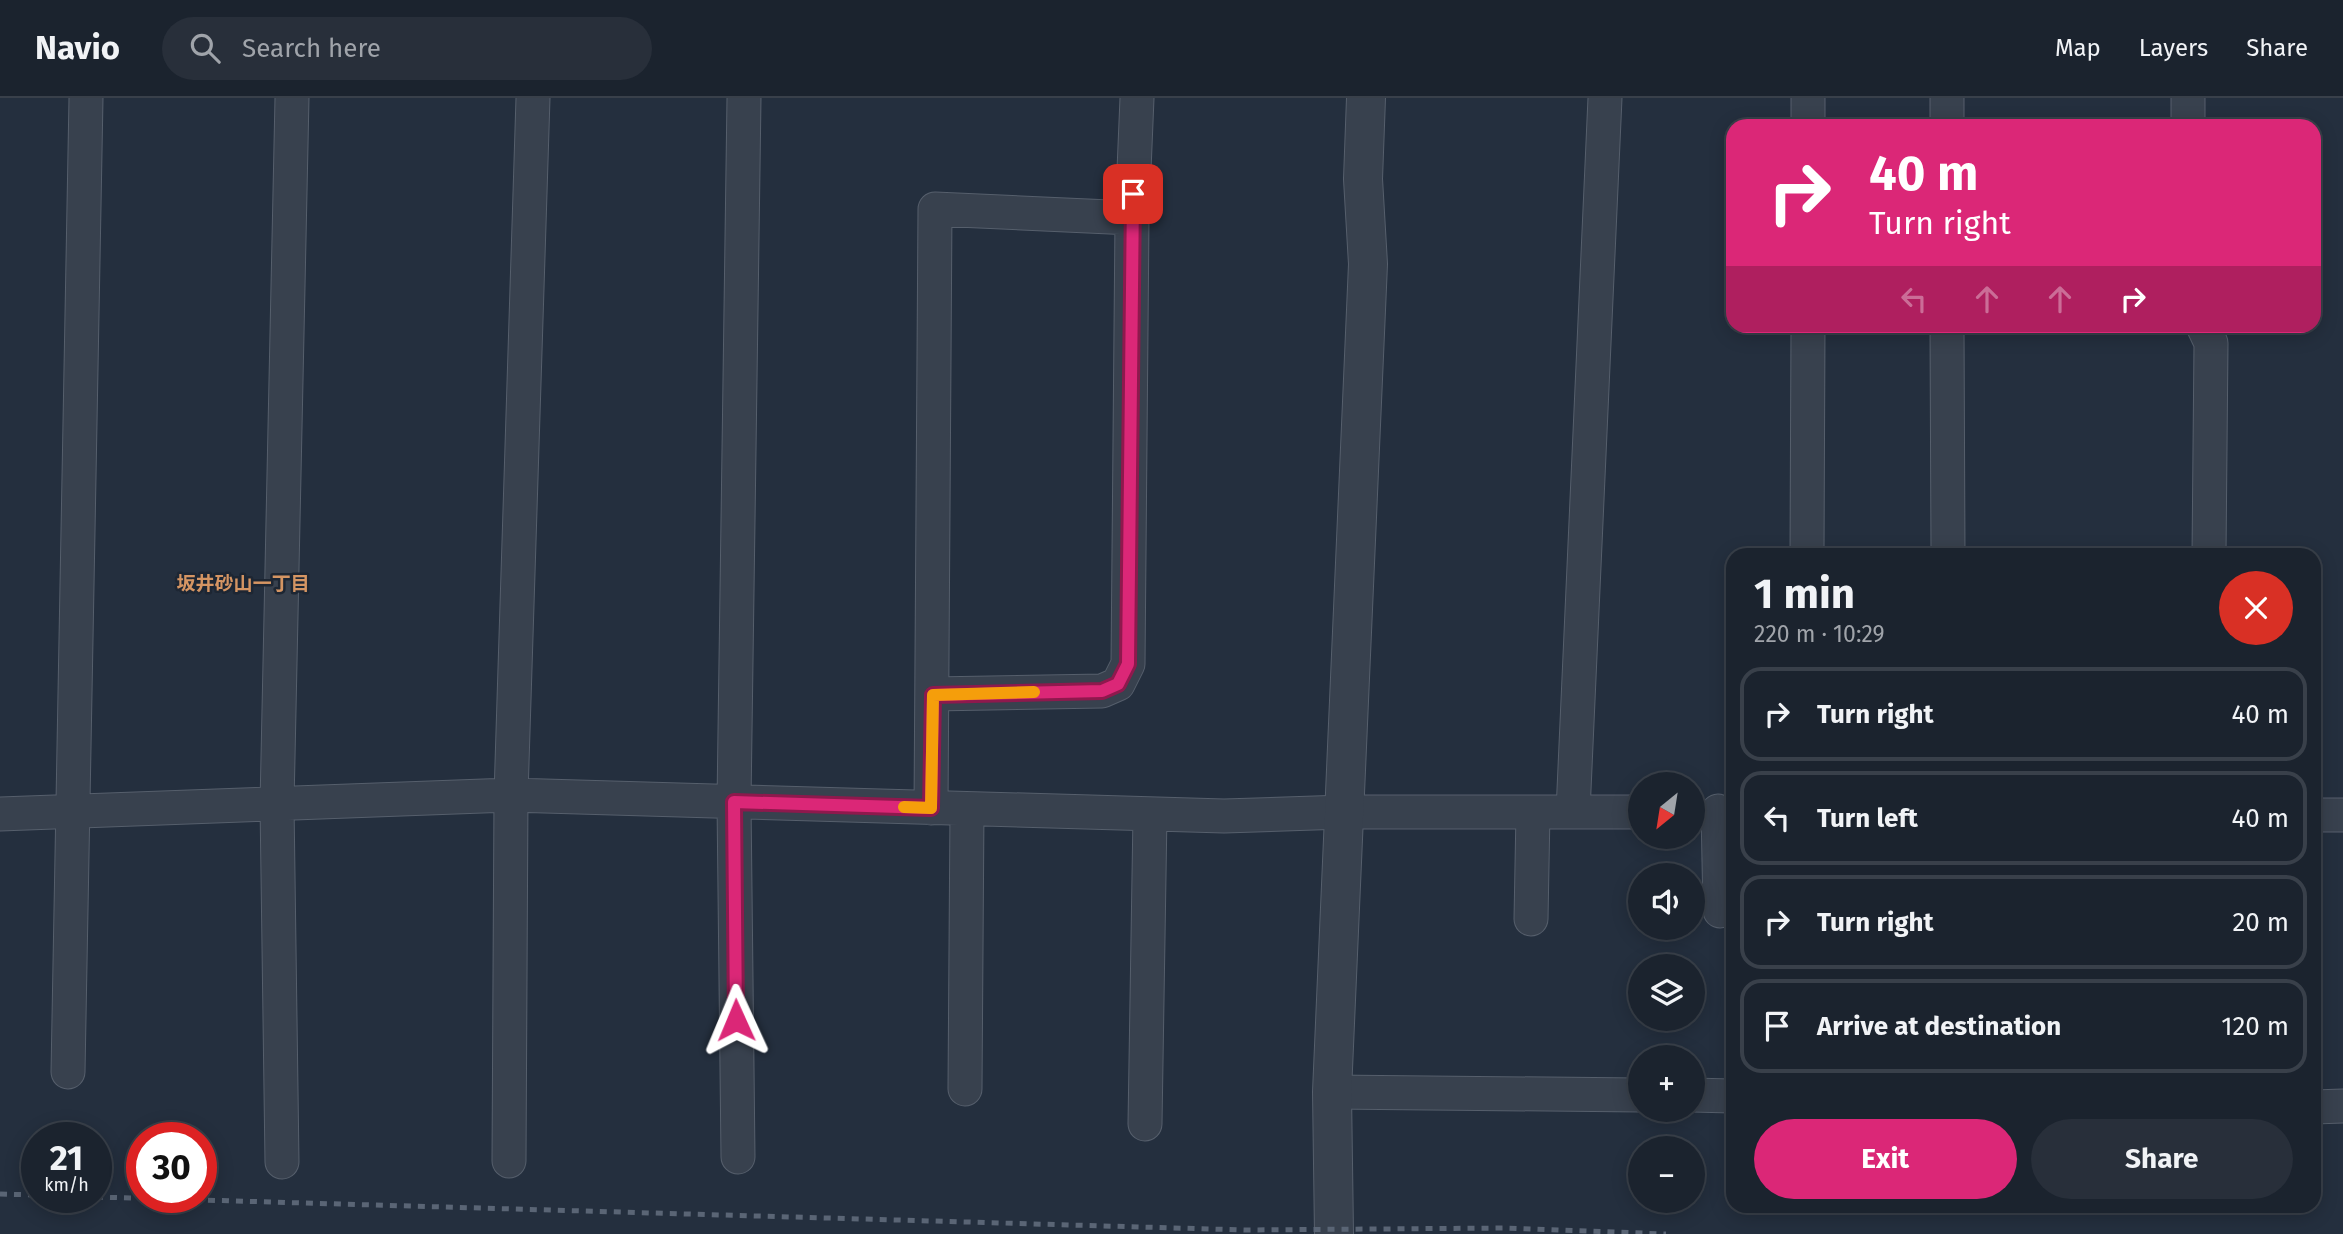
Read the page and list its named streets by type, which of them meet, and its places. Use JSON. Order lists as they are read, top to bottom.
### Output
{
  "districts": ["坂井砂山一丁目"],
  "north": "bottom left",
  "page": {
    "header": "Navio",
    "search": "Search here",
    "nav": ["Map", "Layers", "Share"],
    "turn": ["40 m", "Turn right"],
    "heading": ["1 min", "220 m · 10:29"],
    "list": [
      {
        "name": "Turn right",
        "value": "40 m"
      },
      {
        "name": "Turn left",
        "value": "40 m"
      },
      {
        "name": "Turn right",
        "value": "20 m"
      },
      {
        "name": "Arrive at destination",
        "value": "120 m"
      }
    ],
    "map_buttons": ["+", "−"],
    "buttons": ["Exit", "Share"],
    "speed": "21 km/h",
    "limit": "30"
  }
}
